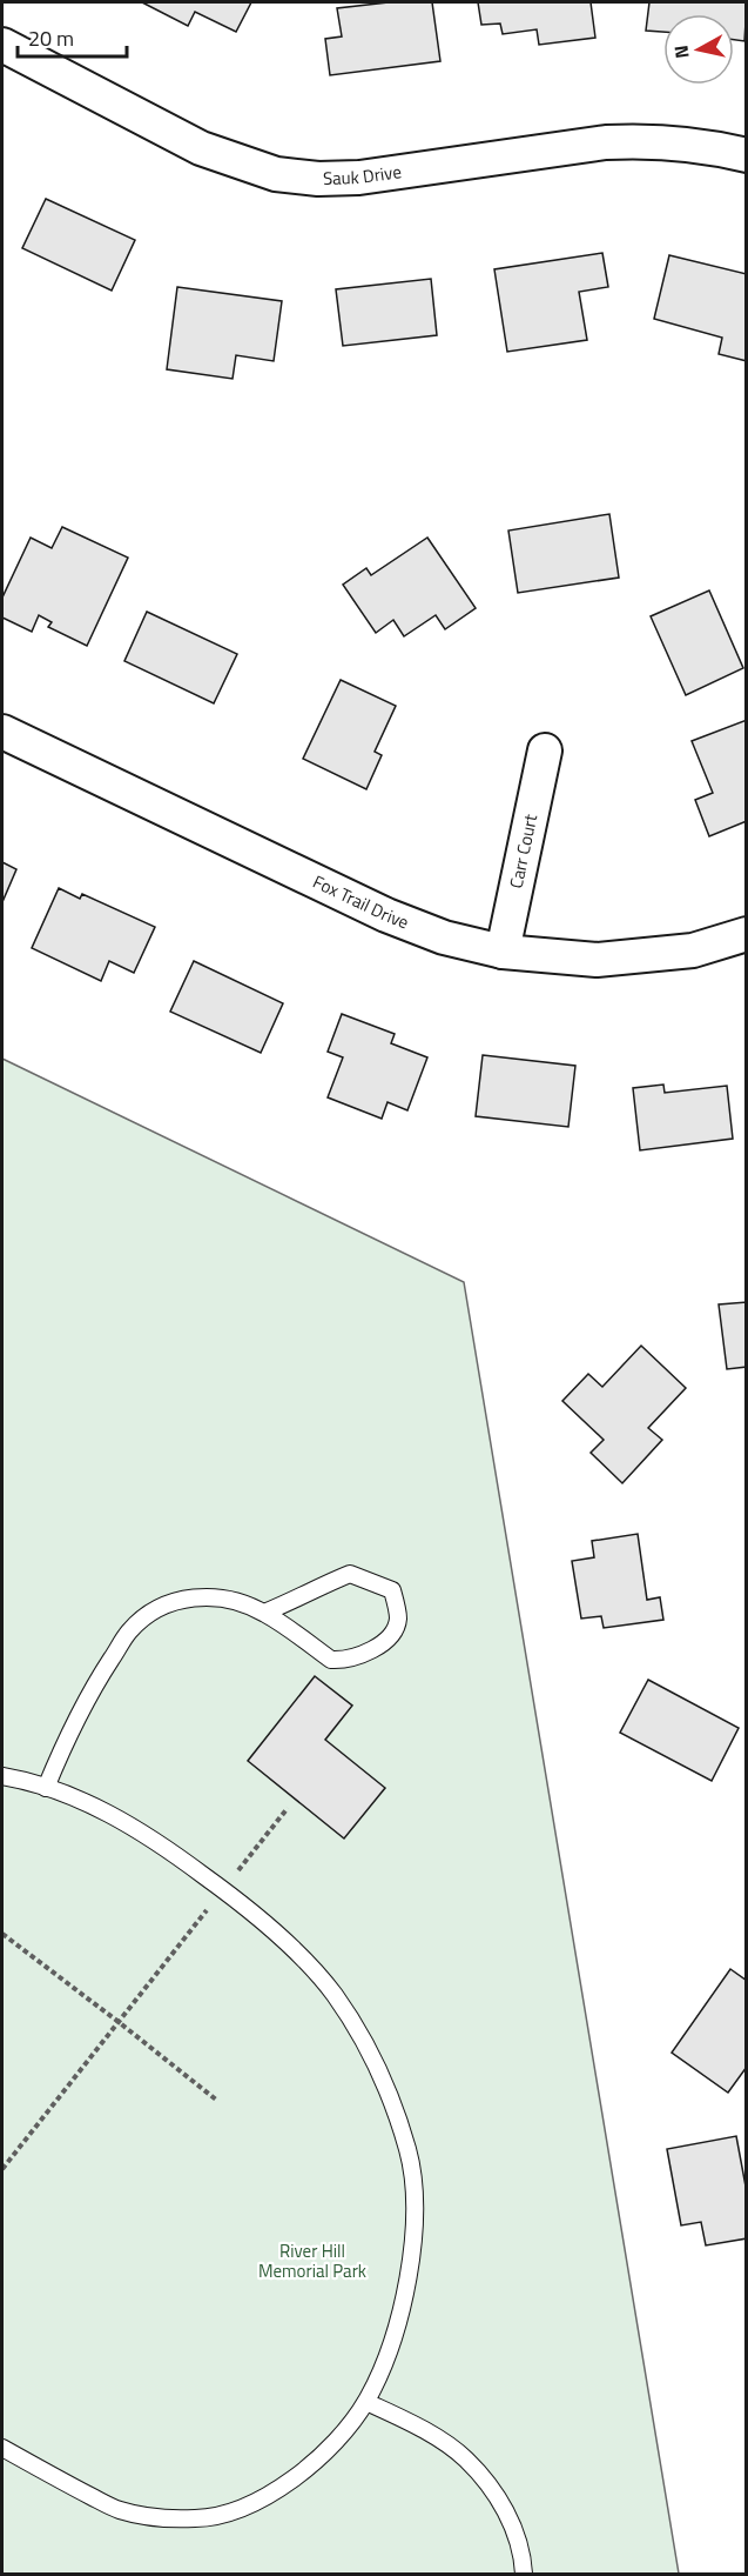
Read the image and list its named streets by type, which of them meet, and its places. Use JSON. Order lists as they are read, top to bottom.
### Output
{
  "streets": {
    "street": ["Sauk Drive", "Carr Court", "Fox Trail Drive"]
  },
  "crossings": [
    ["Carr Court", "Fox Trail Drive"]
  ],
  "parks": ["River Hill Memorial Park"],
  "scale_bar": "20 m",
  "north": "left"
}
